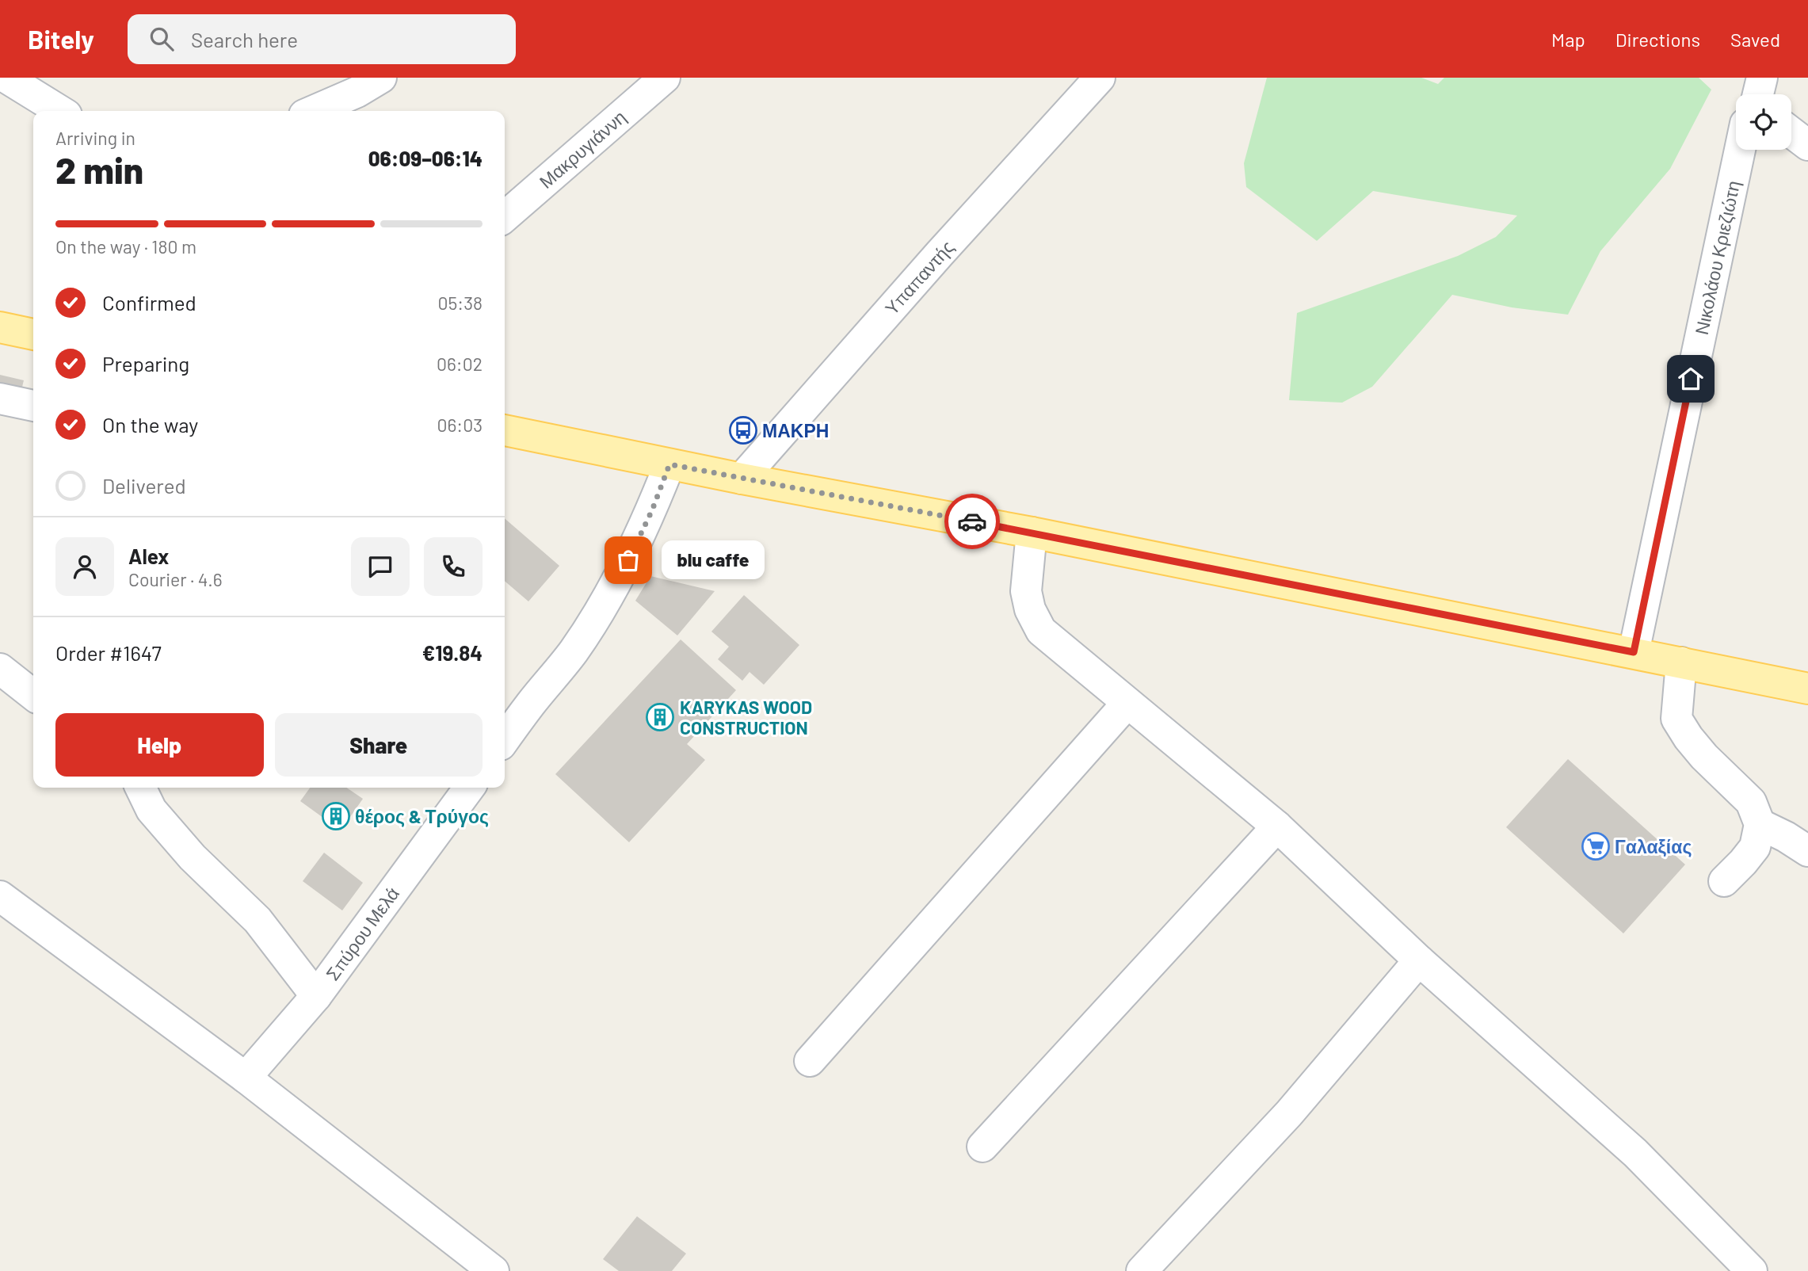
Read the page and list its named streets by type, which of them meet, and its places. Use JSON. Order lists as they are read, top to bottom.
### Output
{
  "streets": {
    "street": [
      "Μακρυγιάννη",
      "Νικολάου Κριεζιώτη",
      "Υπαπαντής",
      "Σπύρου Μελά"
    ]
  },
  "places": {
    "bus stop": ["ΜΑΚΡΗ"],
    "other": ["blu caffe"],
    "building": ["KARYKAS WOOD CONSTRUCTION", "θέρος & Τρύγος"],
    "supermarket": ["Γαλαξίας"]
  },
  "page": {
    "header": "Bitely",
    "search": "Search here",
    "nav": ["Map", "Directions", "Saved"],
    "heading": ["2 min", "Arriving in", "06:09–06:14"],
    "panel": [
      "Alex",
      "Courier · 4.6",
      "Order #1647",
      "€19.84"
    ],
    "bar": "On the way · 180 m",
    "list": [
      ["Confirmed", "05:38"],
      ["Preparing", "06:02"],
      ["On the way", "06:03"],
      "Delivered"
    ],
    "bubble": "blu caffe",
    "buttons": ["Help", "Share"]
  }
}
